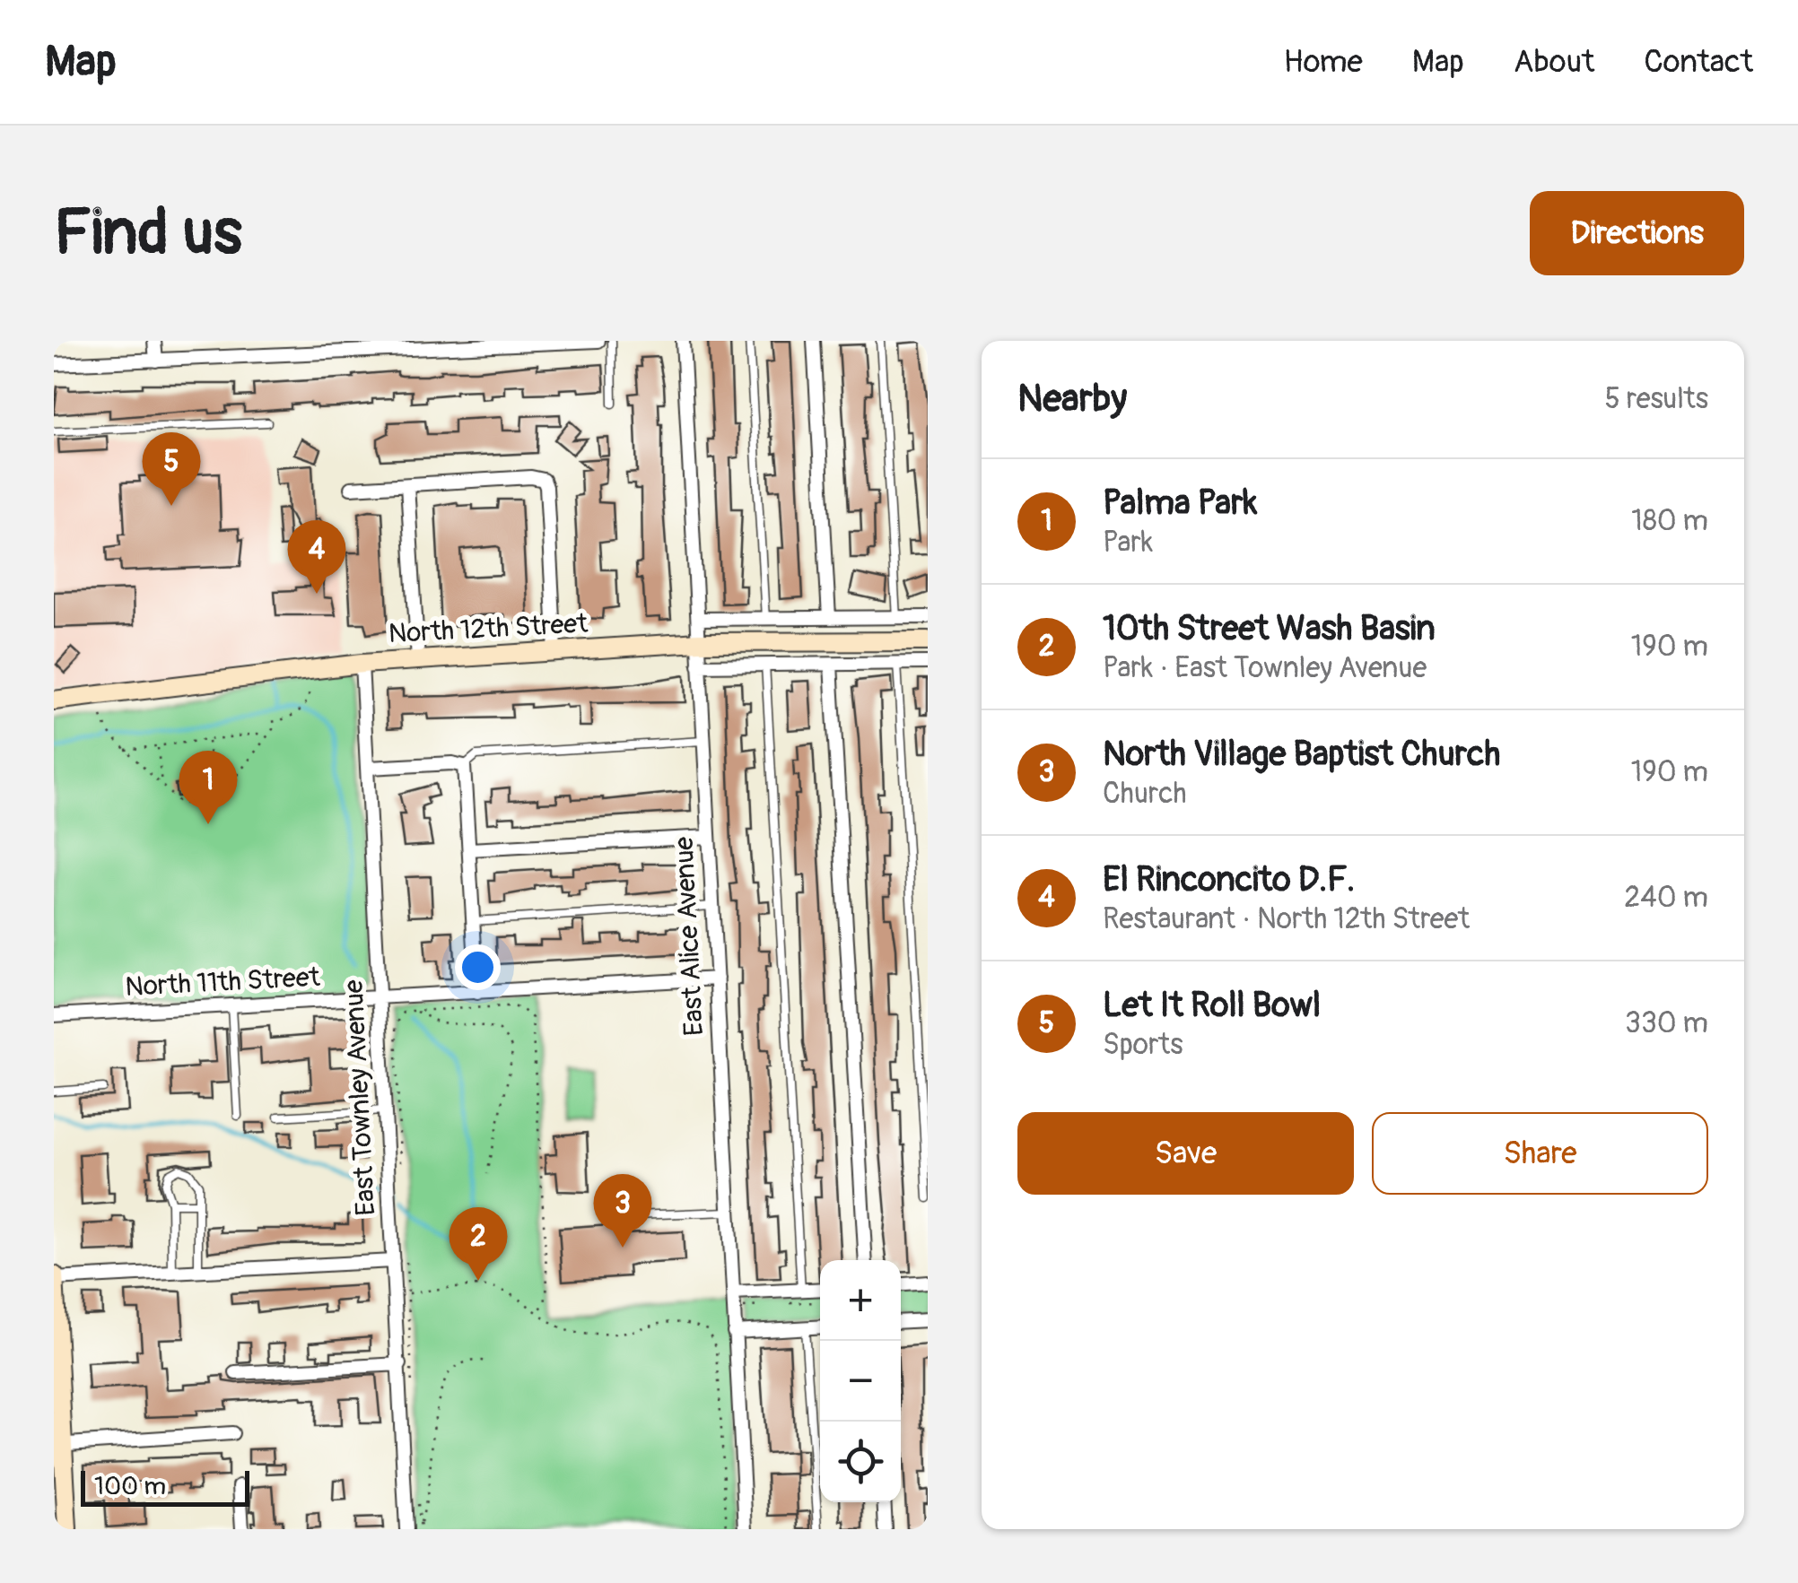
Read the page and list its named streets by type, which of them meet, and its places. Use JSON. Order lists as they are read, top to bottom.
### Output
{
  "streets": {
    "street": [
      "North 12th Street",
      "East Alice Avenue",
      "North 11th Street",
      "East Townley Avenue"
    ]
  },
  "crossings": [
    ["North 12th Street", "East Alice Avenue"],
    ["North 12th Street", "East Townley Avenue"],
    ["East Alice Avenue", "North 11th Street"],
    ["North 11th Street", "East Townley Avenue"]
  ],
  "scale_bar": "100 m",
  "page": {
    "header": "Map",
    "nav": [
      "Home",
      "Map",
      "About",
      "Contact"
    ],
    "buttons": [
      "Directions",
      ["Save", "Share"]
    ],
    "title": "Find us",
    "heading": ["Nearby", "5 results"],
    "pins": [
      "5",
      "4",
      "1",
      "3",
      "2"
    ],
    "list": [
      {
        "mark": "1",
        "name": "Palma Park",
        "note": "Park",
        "value": "180 m"
      },
      {
        "mark": "2",
        "name": "10th Street Wash Basin",
        "note": "Park · East Townley Avenue",
        "value": "190 m"
      },
      {
        "mark": "3",
        "name": "North Village Baptist Church",
        "note": "Church",
        "value": "190 m"
      },
      {
        "mark": "4",
        "name": "El Rinconcito D.F.",
        "note": "Restaurant · North 12th Street",
        "value": "240 m"
      },
      {
        "mark": "5",
        "name": "Let It Roll Bowl",
        "note": "Sports",
        "value": "330 m"
      }
    ],
    "map_buttons": ["+", "−"],
    "scale": "100 m"
  }
}
